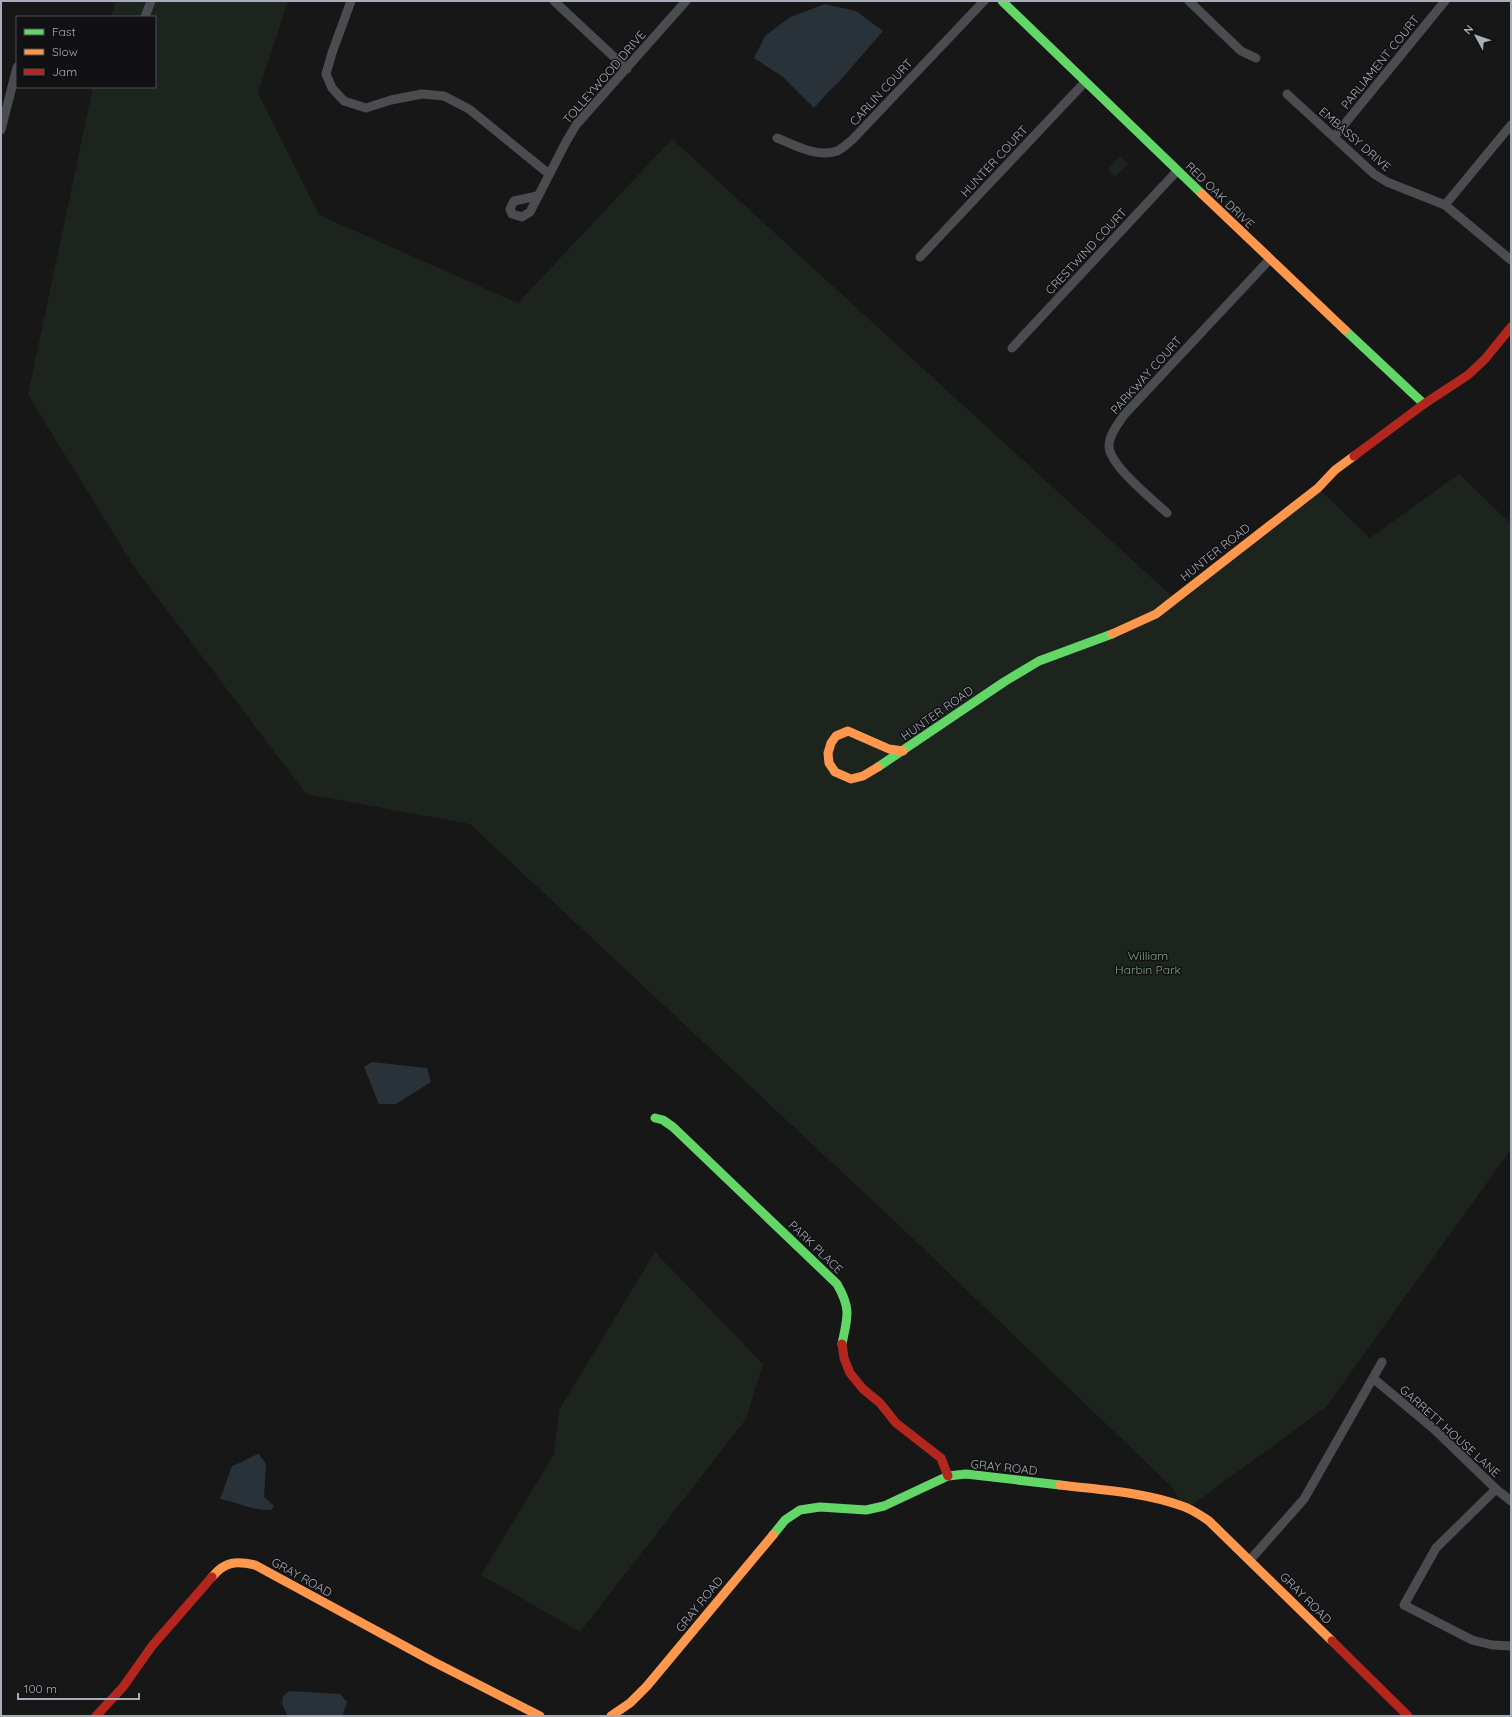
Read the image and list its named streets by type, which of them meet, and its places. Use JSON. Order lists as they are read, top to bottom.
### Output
{
  "streets": {
    "street": [
      "PARLIAMENT COURT",
      "TOLLEYWOOD DRIVE",
      "CARLIN COURT",
      "EMBASSY DRIVE",
      "HUNTER COURT",
      "RED OAK DRIVE",
      "CRESTWIND COURT",
      "PARKWAY COURT",
      "HUNTER ROAD",
      "PARK PLACE",
      "GARRETT HOUSE LANE",
      "GRAY ROAD"
    ]
  },
  "crossings": [
    ["PARLIAMENT COURT", "EMBASSY DRIVE"],
    ["HUNTER COURT", "RED OAK DRIVE"],
    ["RED OAK DRIVE", "CRESTWIND COURT"],
    ["RED OAK DRIVE", "PARKWAY COURT"],
    ["RED OAK DRIVE", "HUNTER ROAD"],
    ["PARK PLACE", "GRAY ROAD"]
  ],
  "parks": ["William Harbin Park"],
  "legend": ["Fast", "Slow", "Jam"],
  "scale_bar": "100 m",
  "north": "top left"
}
